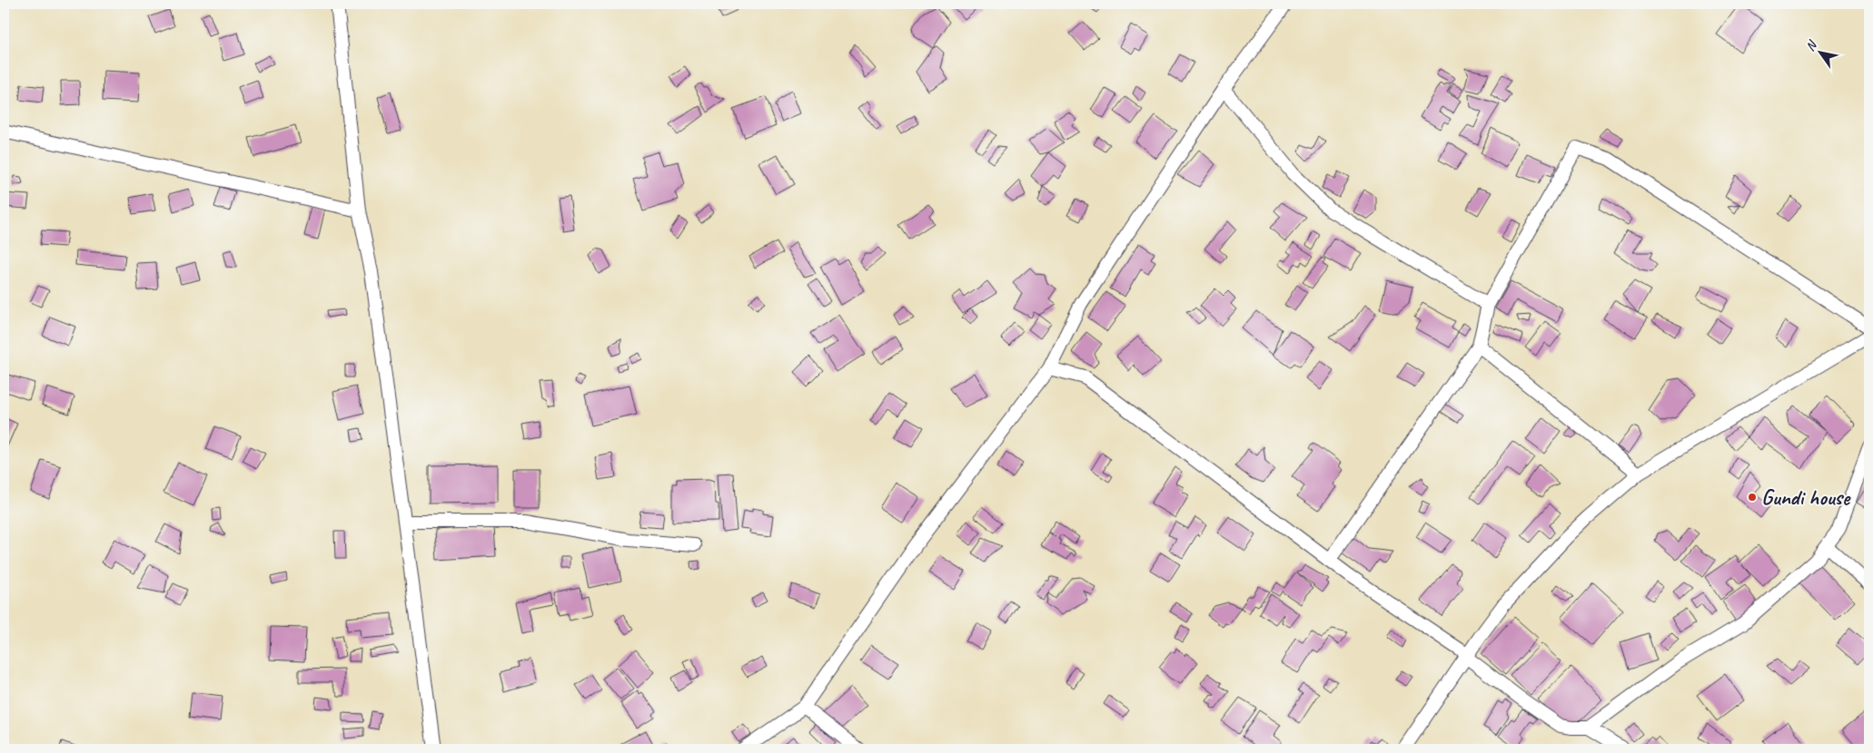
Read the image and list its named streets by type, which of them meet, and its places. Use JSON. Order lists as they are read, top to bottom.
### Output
{
  "places": ["Gundi house"],
  "north": "top left"
}
